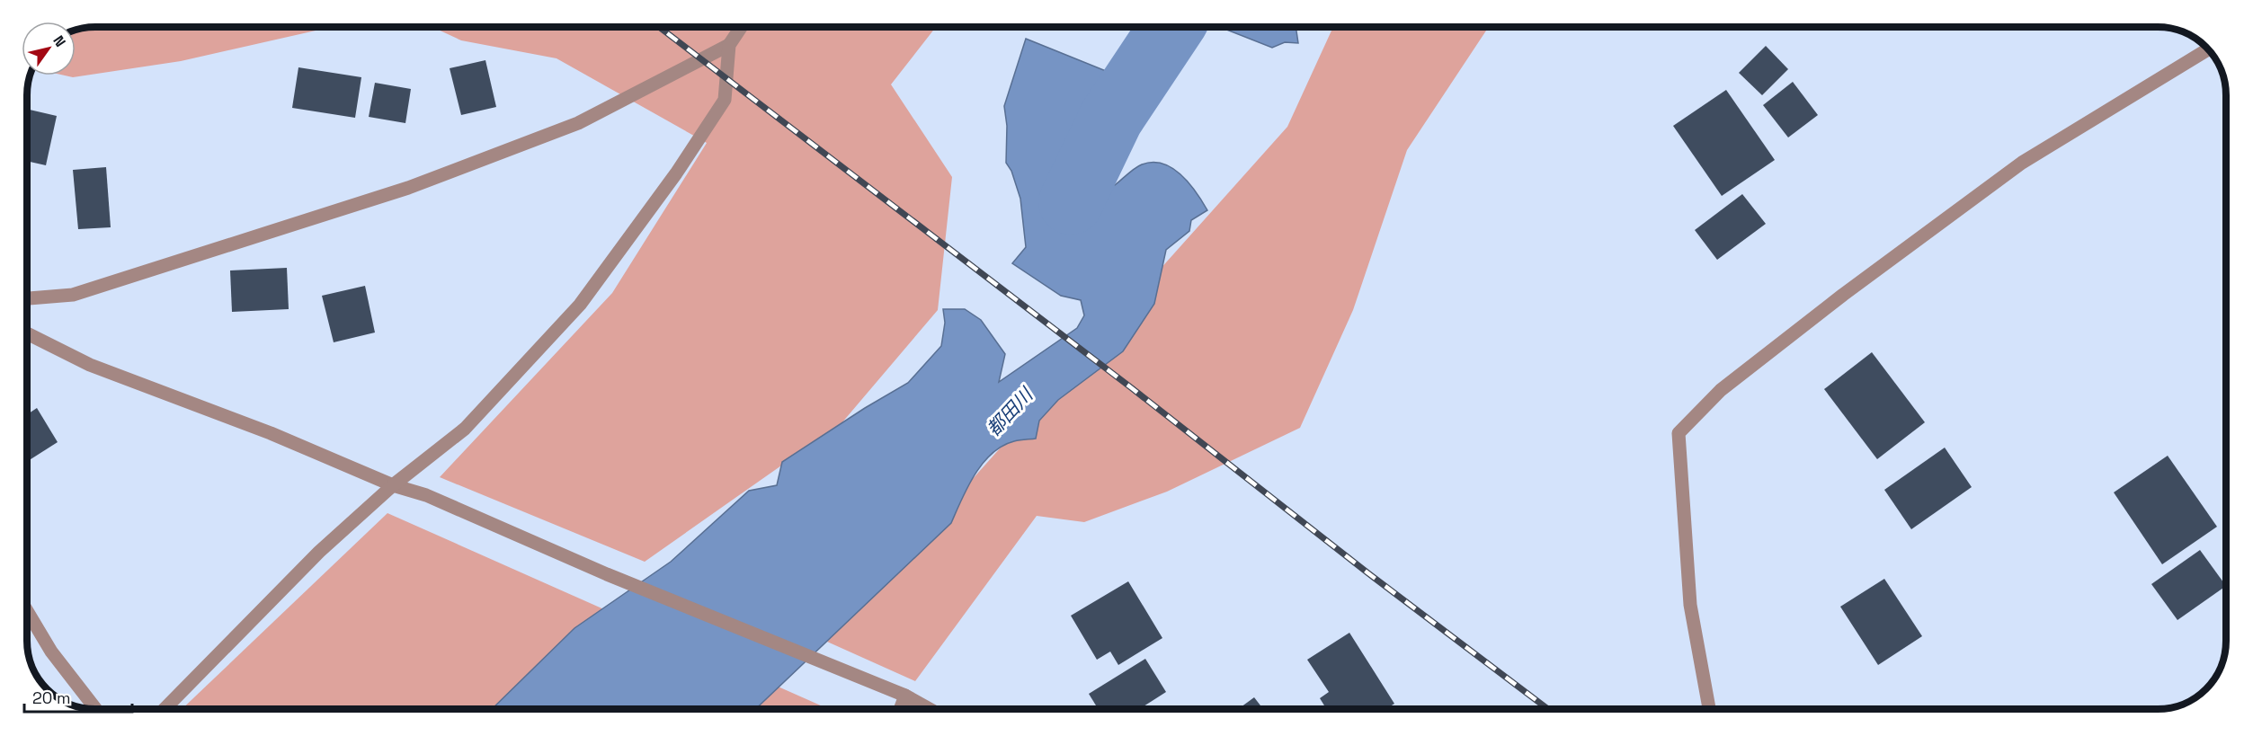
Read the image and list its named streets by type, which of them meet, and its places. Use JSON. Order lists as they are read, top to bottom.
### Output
{
  "water": ["都田川"],
  "scale_bar": "20 m",
  "north": "top right"
}
